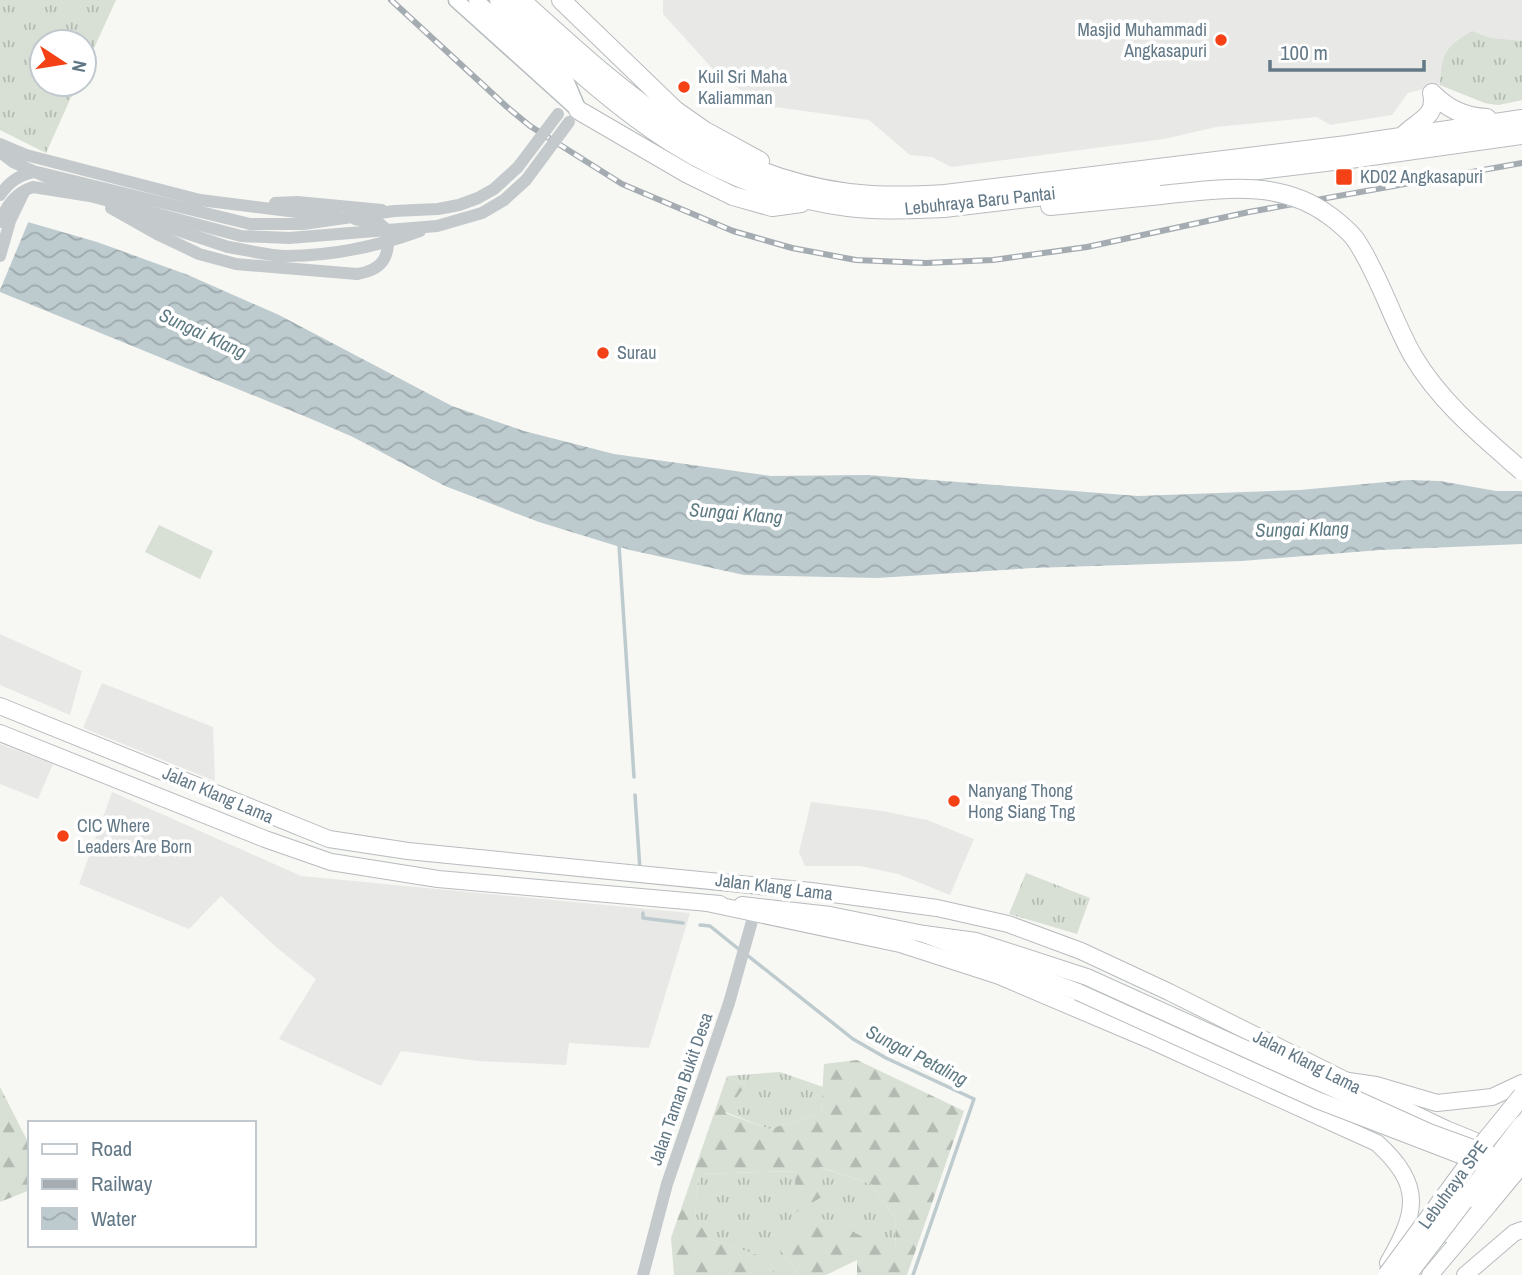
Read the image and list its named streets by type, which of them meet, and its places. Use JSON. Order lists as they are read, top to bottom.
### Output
{
  "streets": {
    "highway": ["Lebuhraya Baru Pantai", "Lebuhraya SPE"],
    "main road": ["Jalan Klang Lama"],
    "street": ["Jalan Taman Bukit Desa"]
  },
  "water": ["Sungai Klang", "Sungai Petaling"],
  "places": {
    "other": [
      "Masjid Muhammadi Angkasapuri",
      "Kuil Sri Maha Kaliamman",
      "Surau",
      "Nanyang Thong Hong Siang Tng",
      "CIC Where Leaders Are Born"
    ],
    "transit": ["KD02 Angkasapuri"]
  },
  "legend": ["Road", "Railway", "Water"],
  "scale_bar": "100 m",
  "north": "right"
}
